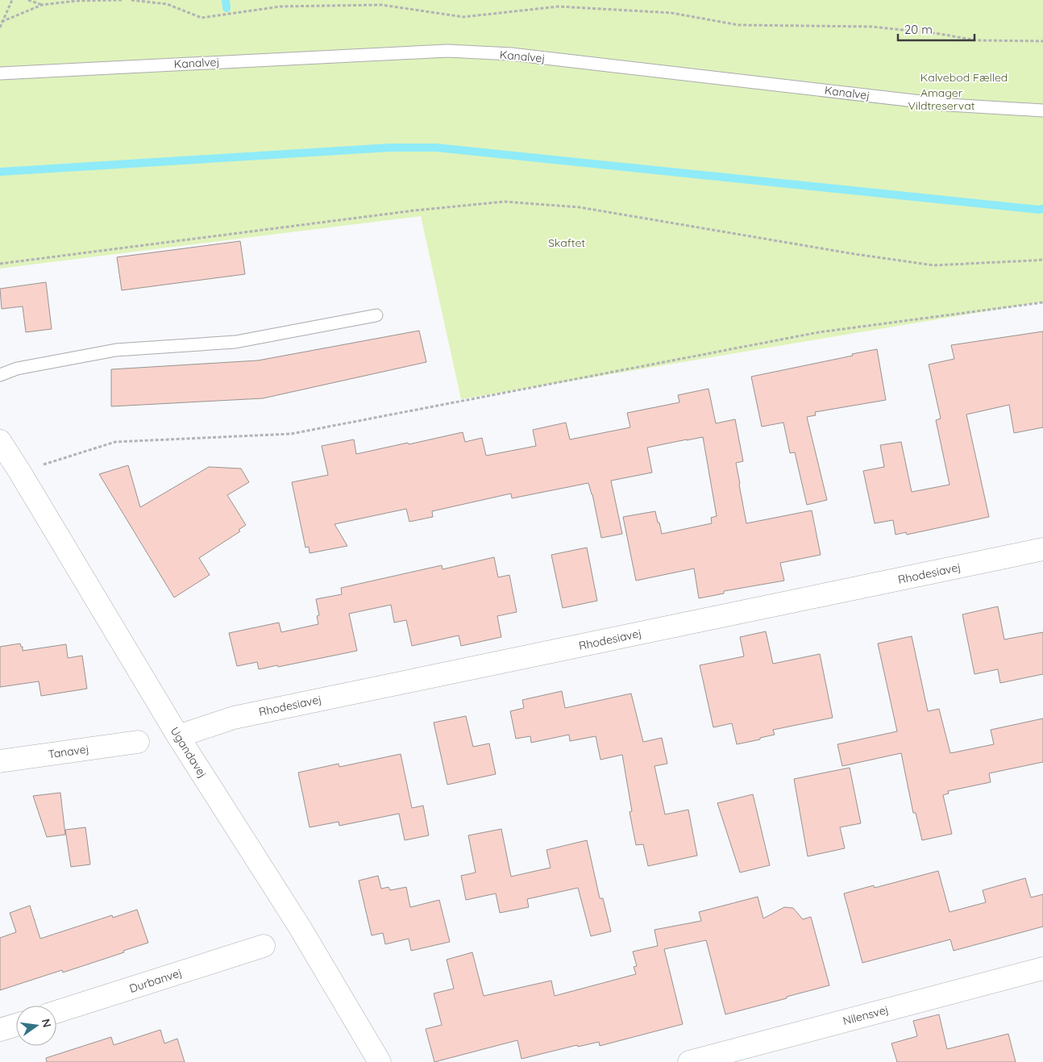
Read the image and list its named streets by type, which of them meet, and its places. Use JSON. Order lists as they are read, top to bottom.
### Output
{
  "streets": {
    "street": [
      "Rhodesiavej",
      "Tanavej",
      "Ugandavej",
      "Durbanvej",
      "Nilensvej"
    ],
    "lane": ["Kanalvej"]
  },
  "crossings": [
    ["Rhodesiavej", "Ugandavej"]
  ],
  "parks": ["Kalvebod Fælled", "Amager Vildtreservat", "Skaftet"],
  "scale_bar": "20 m",
  "north": "right"
}
